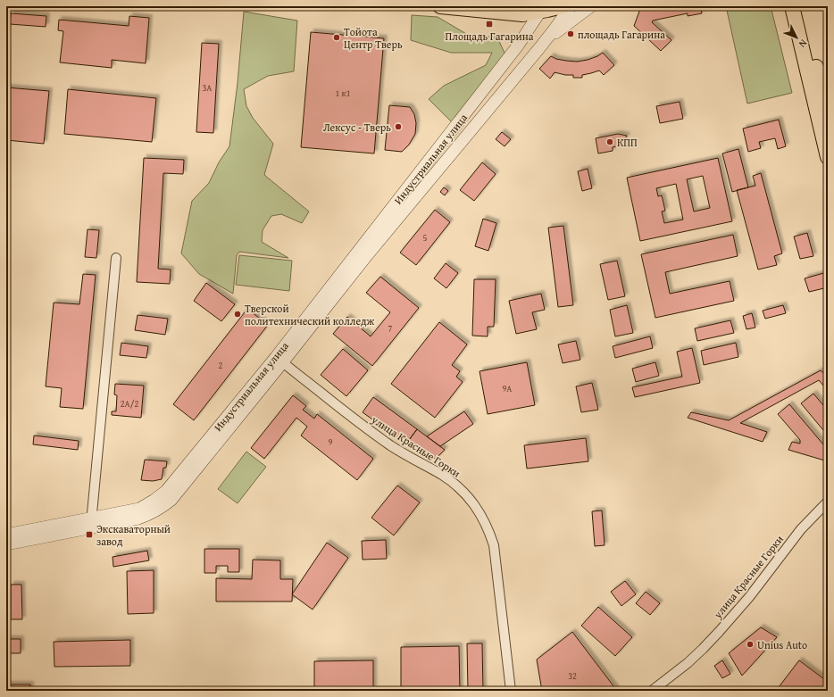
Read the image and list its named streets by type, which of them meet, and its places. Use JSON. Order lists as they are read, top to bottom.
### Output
{
  "streets": {
    "street": ["Индустриальная улица", "улица Красные Горки"]
  },
  "crossings": [
    ["Индустриальная улица", "улица Красные Горки"]
  ],
  "places": {
    "transit": ["Площадь Гагарина", "Экскаваторный завод"],
    "other": [
      "площадь Гагарина",
      "Тойота Центр Тверь",
      "Лексус - Тверь",
      "КПП",
      "Тверской политехнический колледж",
      "Unius Auto"
    ]
  },
  "house_numbers": [
    "3А",
    "1 к1",
    "5",
    "7",
    "2",
    "9А",
    "2А/2",
    "9",
    "32"
  ],
  "north": "bottom right"
}
